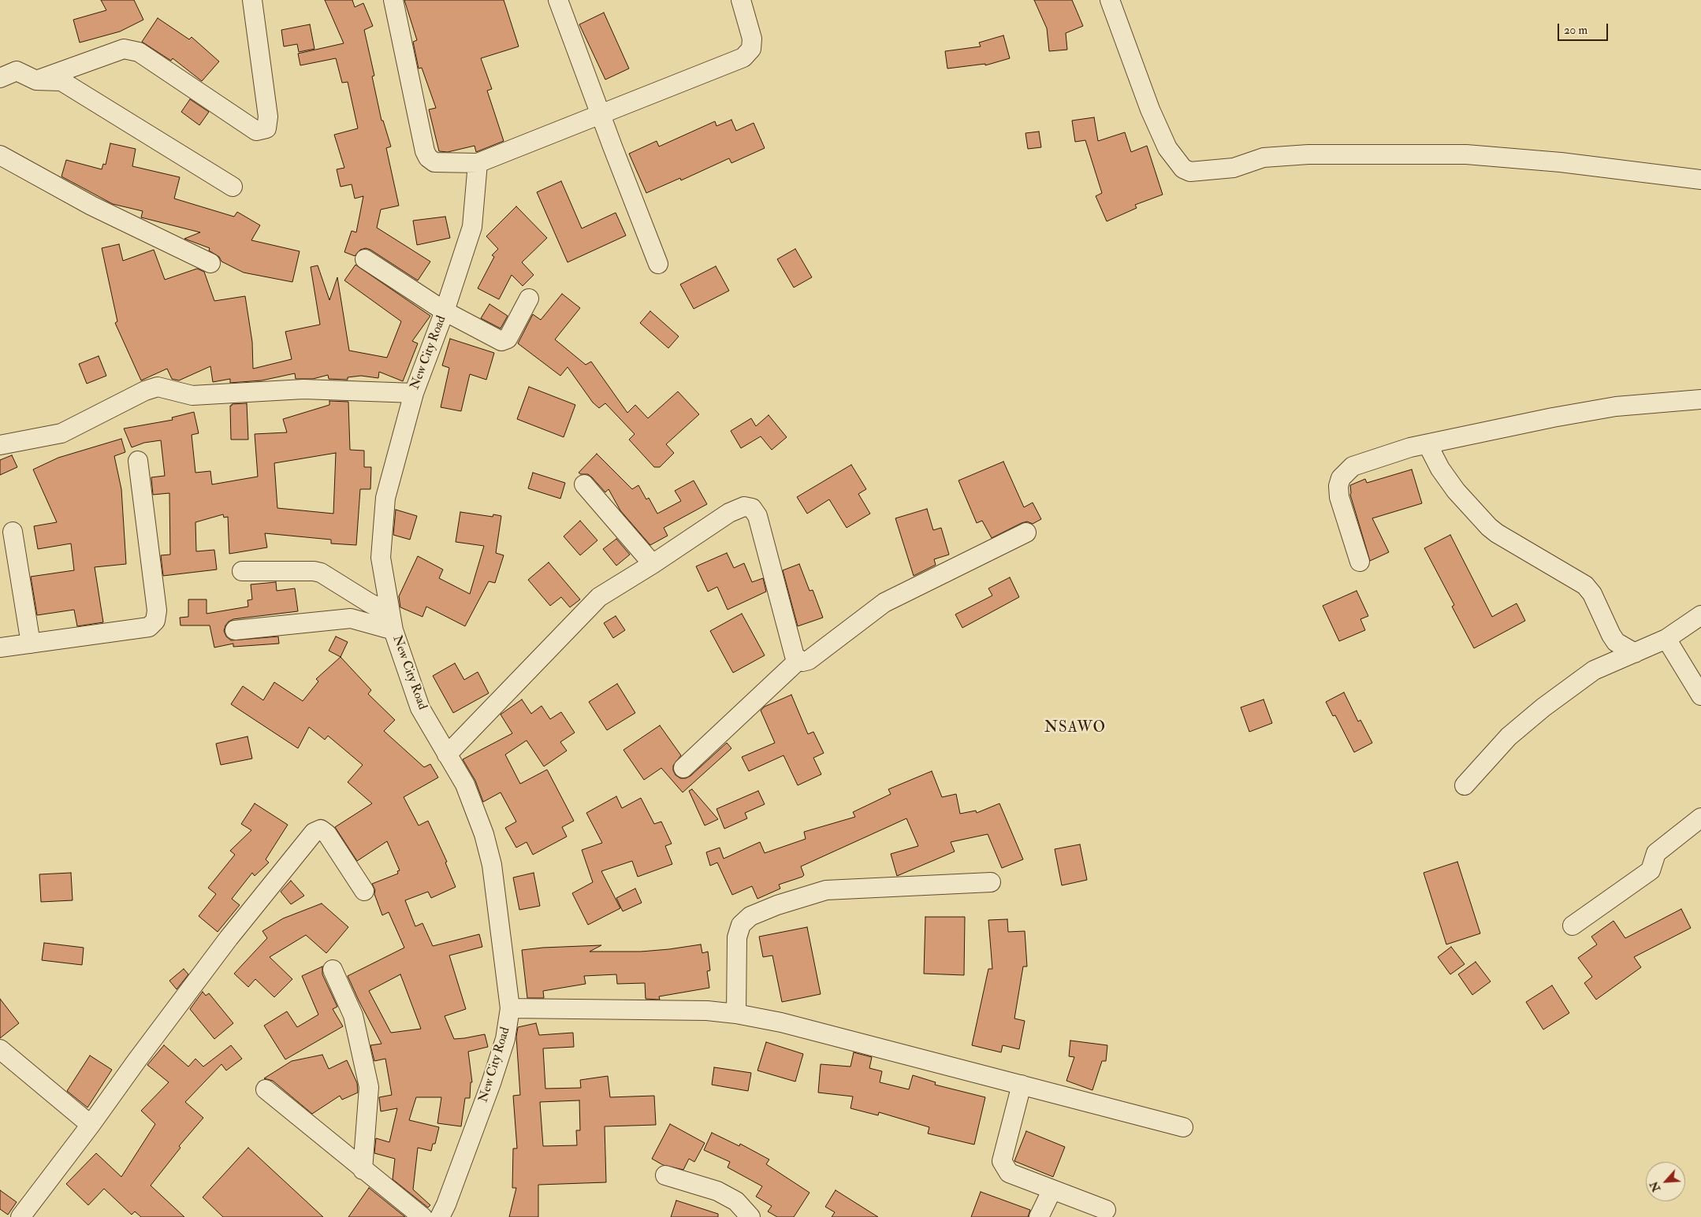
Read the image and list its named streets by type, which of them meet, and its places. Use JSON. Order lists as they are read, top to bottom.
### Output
{
  "streets": {
    "street": ["New City Road"]
  },
  "districts": ["NSAWO"],
  "scale_bar": "20 m",
  "north": "bottom left"
}
